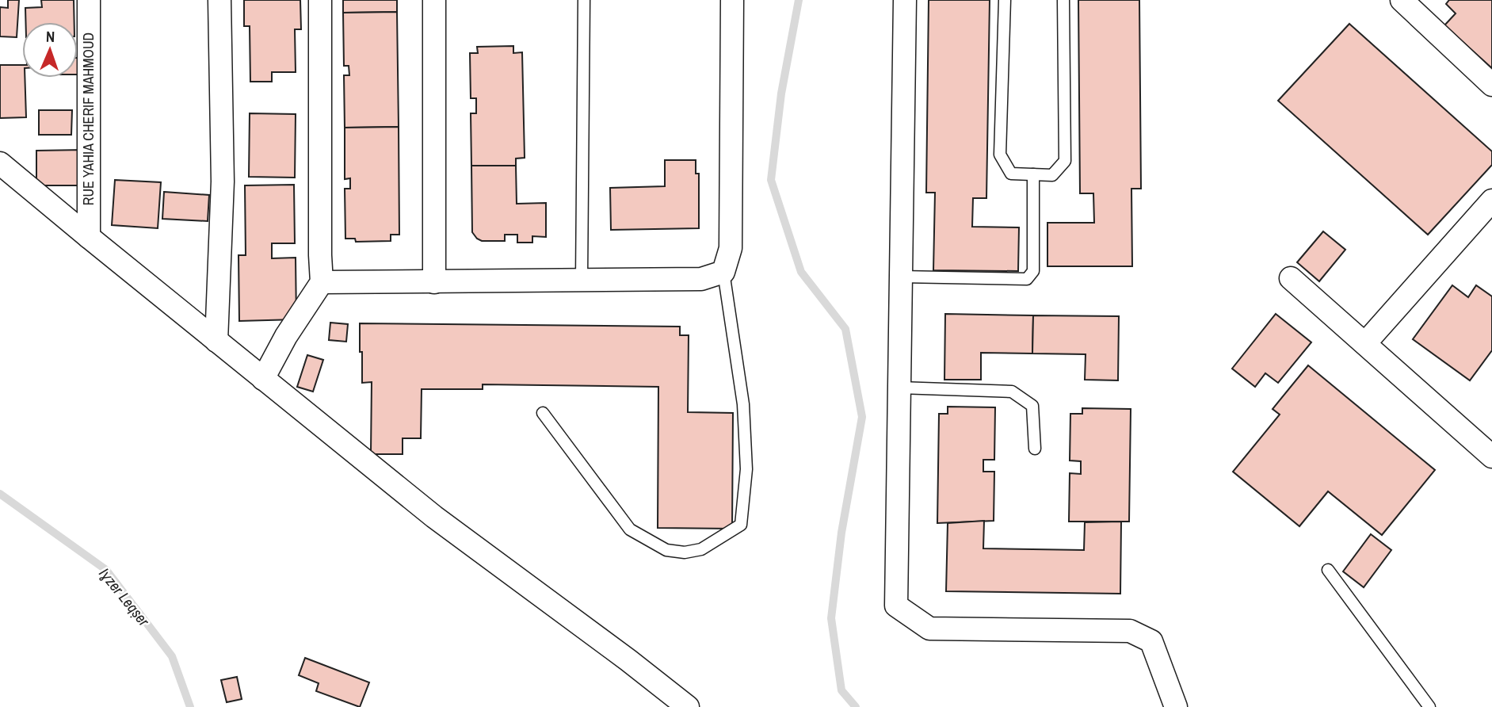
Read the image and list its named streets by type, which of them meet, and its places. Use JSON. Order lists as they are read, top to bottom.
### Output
{
  "streets": {
    "street": ["RUE YAHIA CHERIF MAHMOUD"]
  },
  "water": ["Iɣzer Leqṣer"],
  "north": "top"
}
